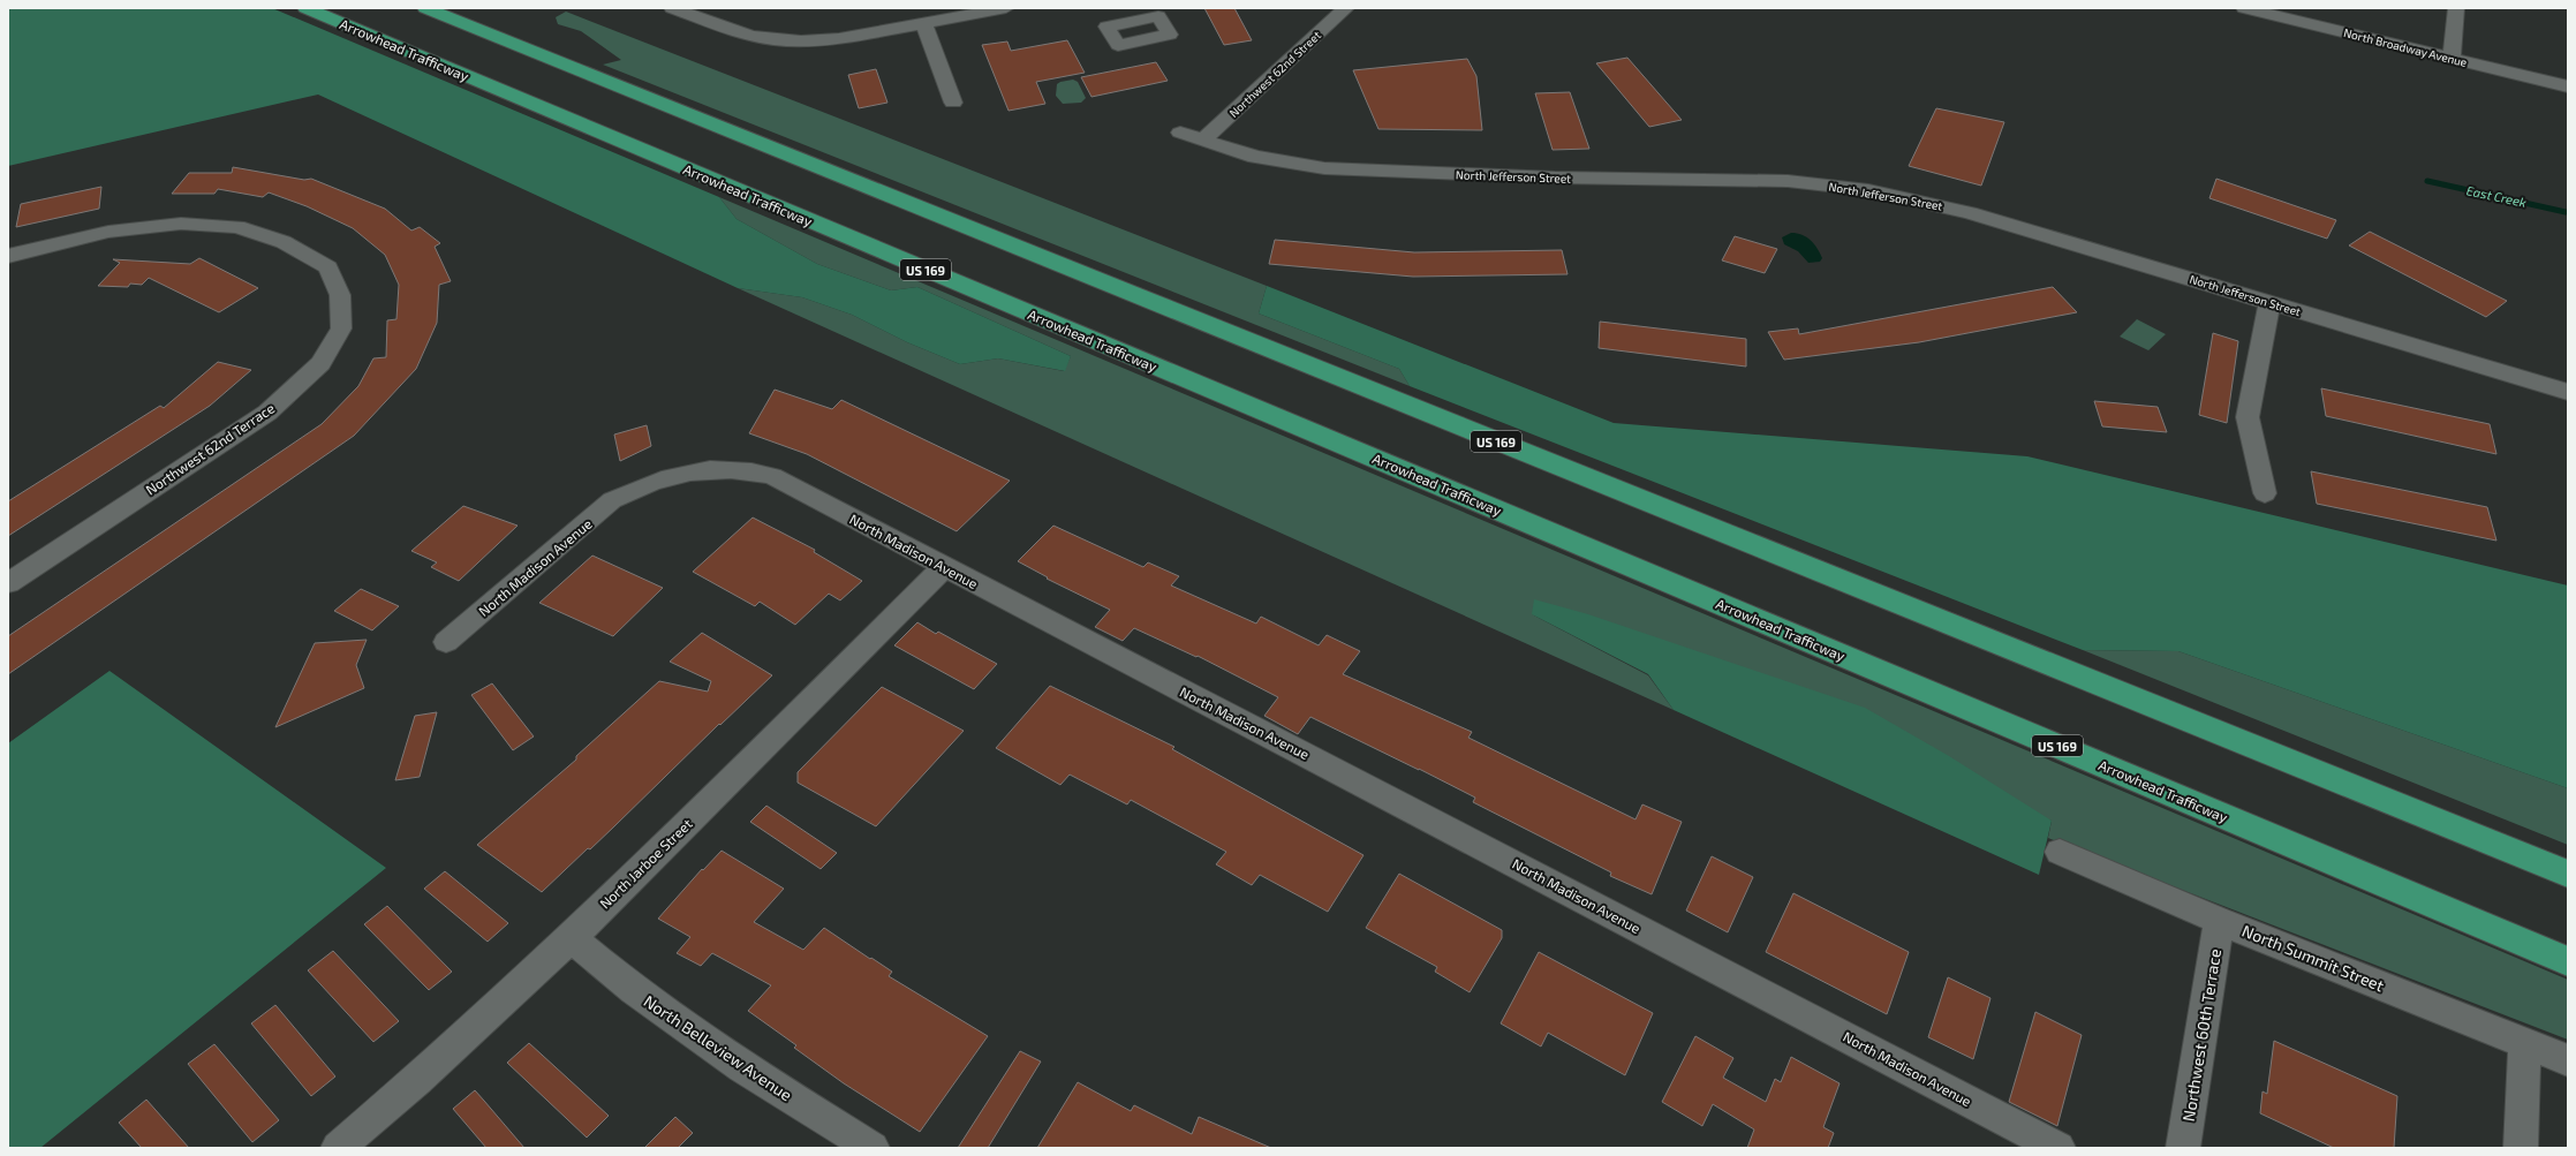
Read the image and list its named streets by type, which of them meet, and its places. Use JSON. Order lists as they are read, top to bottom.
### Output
{
  "streets": {
    "highway": ["Arrowhead Trafficway", "US 169"],
    "street": [
      "North Broadway Avenue",
      "Northwest 62nd Street",
      "North Jefferson Street",
      "Northwest 62nd Terrace",
      "North Madison Avenue",
      "North Jarboe Street",
      "North Summit Street",
      "Northwest 60th Terrace",
      "North Belleview Avenue"
    ]
  },
  "crossings": [
    ["Northwest 62nd Street", "North Jefferson Street"],
    ["North Madison Avenue", "North Jarboe Street"],
    ["North Jarboe Street", "North Belleview Avenue"],
    ["North Summit Street", "Northwest 60th Terrace"]
  ],
  "water": ["East Creek"]
}
